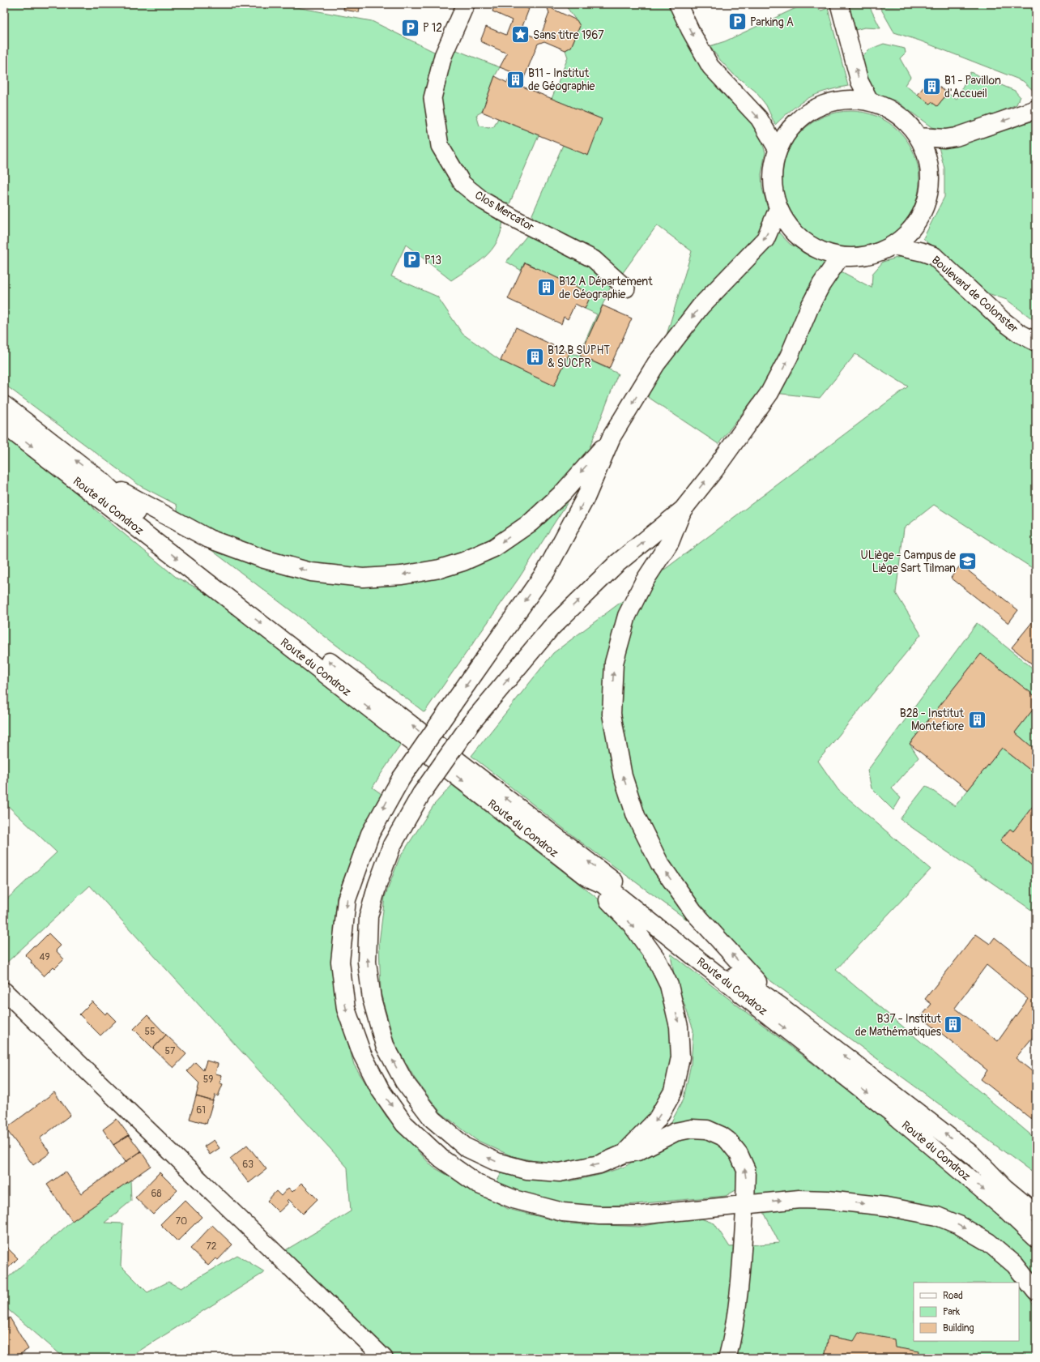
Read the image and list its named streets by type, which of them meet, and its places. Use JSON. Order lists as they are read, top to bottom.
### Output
{
  "streets": {
    "main road": ["Boulevard de Colonster", "Route du Condroz"],
    "street": ["Clos Mercator"]
  },
  "places": {
    "parking": ["Parking A", "P 12", "P13"],
    "place": ["Sans titre 1967"],
    "building": [
      "B11 - Institut de Géographie",
      "B1 - Pavillon d'Accueil",
      "B12 A Département de Géographie",
      "B12 B SUPHT & SUCPR",
      "B28 - Institut Montefiore",
      "B37 - Institut de Mathématiques"
    ],
    "school or university": ["ULiège - Campus de Liège Sart Tilman"]
  },
  "house_numbers": [
    "49",
    "55",
    "57",
    "59",
    "61",
    "63",
    "68",
    "70",
    "72"
  ],
  "legend": ["Road", "Park", "Building"]
}
